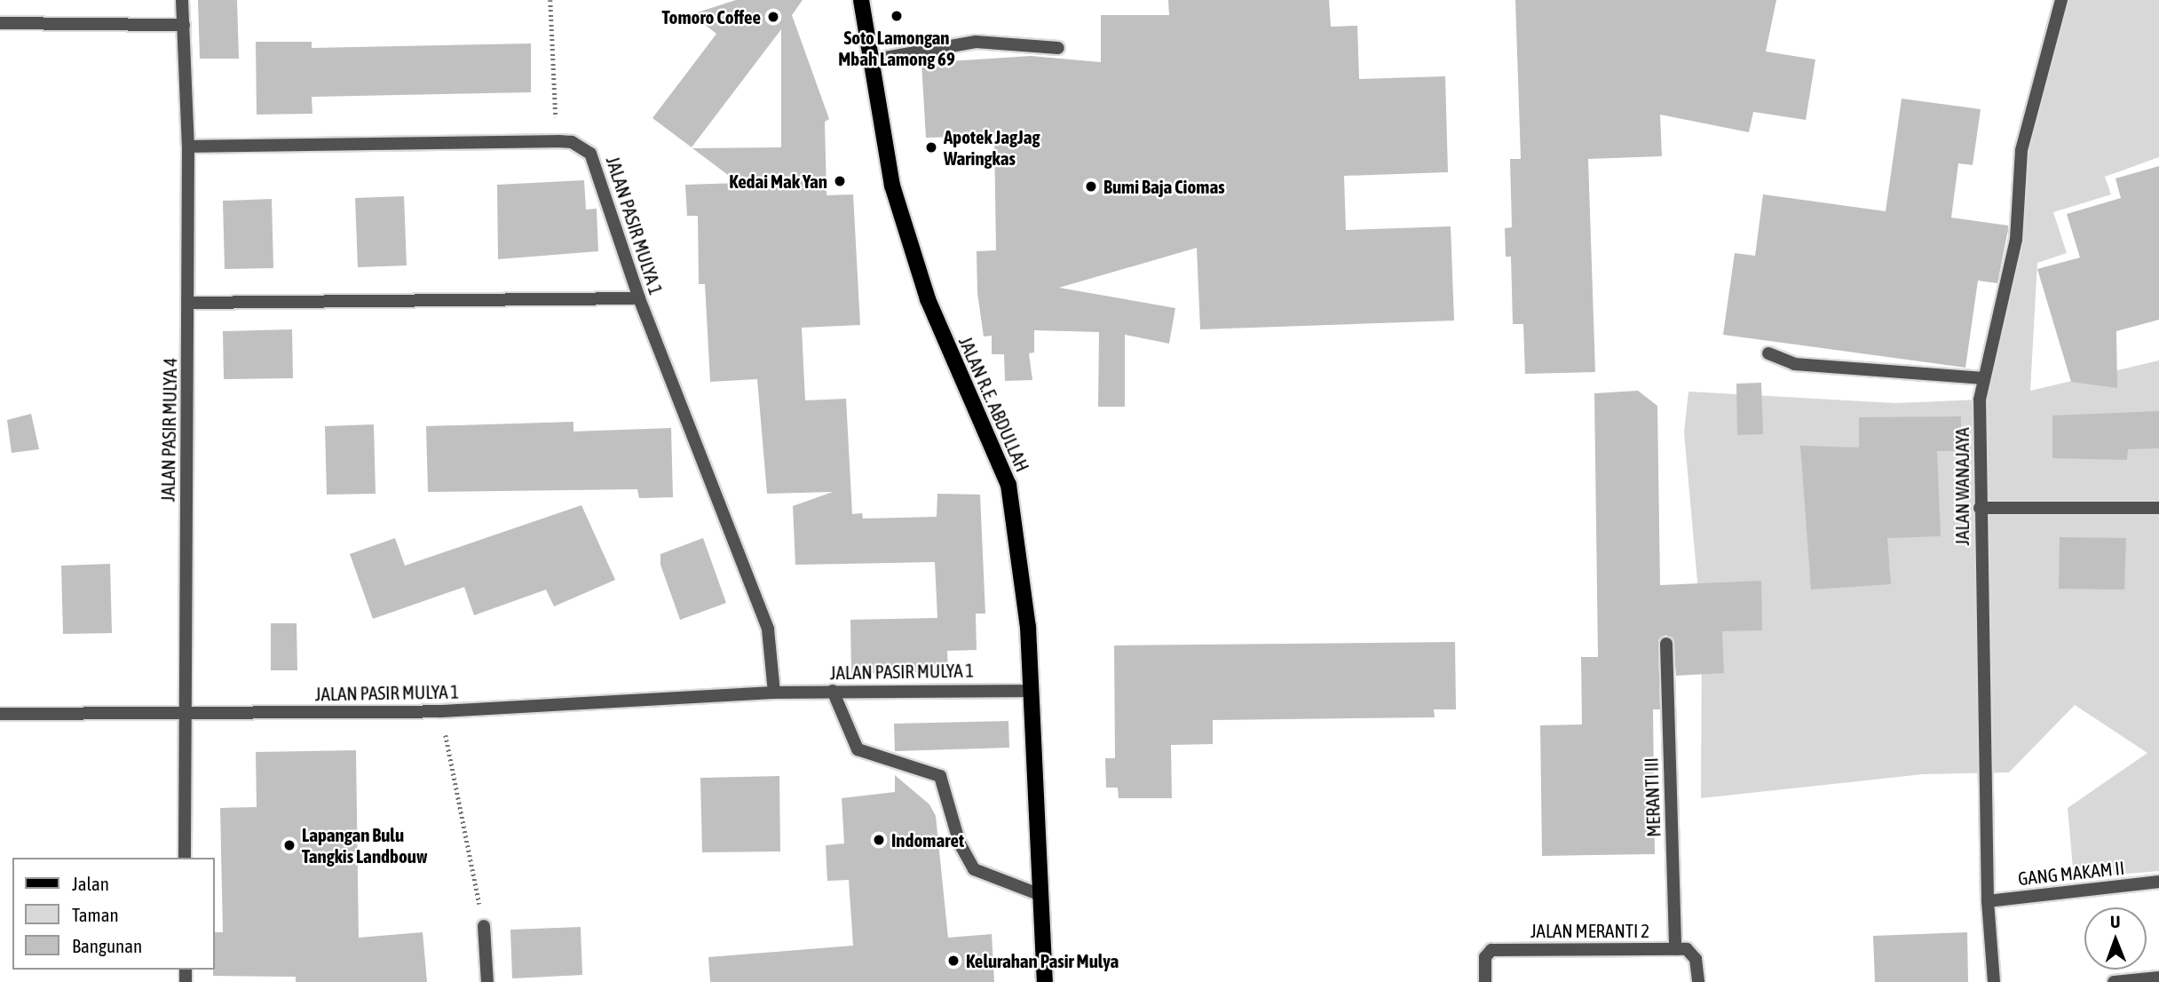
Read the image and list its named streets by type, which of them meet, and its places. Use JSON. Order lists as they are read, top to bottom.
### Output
{
  "streets": {
    "main road": ["JALAN R.E. ABDULLAH"],
    "street": [
      "JALAN PASIR MULYA 1",
      "JALAN PASIR MULYA 4",
      "JALAN WANAJAYA",
      "MERANTI III",
      "GANG MAKAM II",
      "JALAN MERANTI 2"
    ]
  },
  "crossings": [
    ["JALAN PASIR MULYA 1", "JALAN R.E. ABDULLAH"],
    ["JALAN PASIR MULYA 1", "JALAN PASIR MULYA 4"],
    ["JALAN WANAJAYA", "GANG MAKAM II"],
    ["MERANTI III", "JALAN MERANTI 2"]
  ],
  "places": [
    "Soto Lamongan Mbah Lamong 69",
    "Tomoro Coffee",
    "Apotek JagJag Waringkas",
    "Kedai Mak Yan",
    "Bumi Baja Ciomas",
    "Indomaret",
    "Lapangan Bulu Tangkis Landbouw",
    "Kelurahan Pasir Mulya"
  ],
  "legend": ["Jalan", "Taman", "Bangunan"],
  "north": "top"
}
